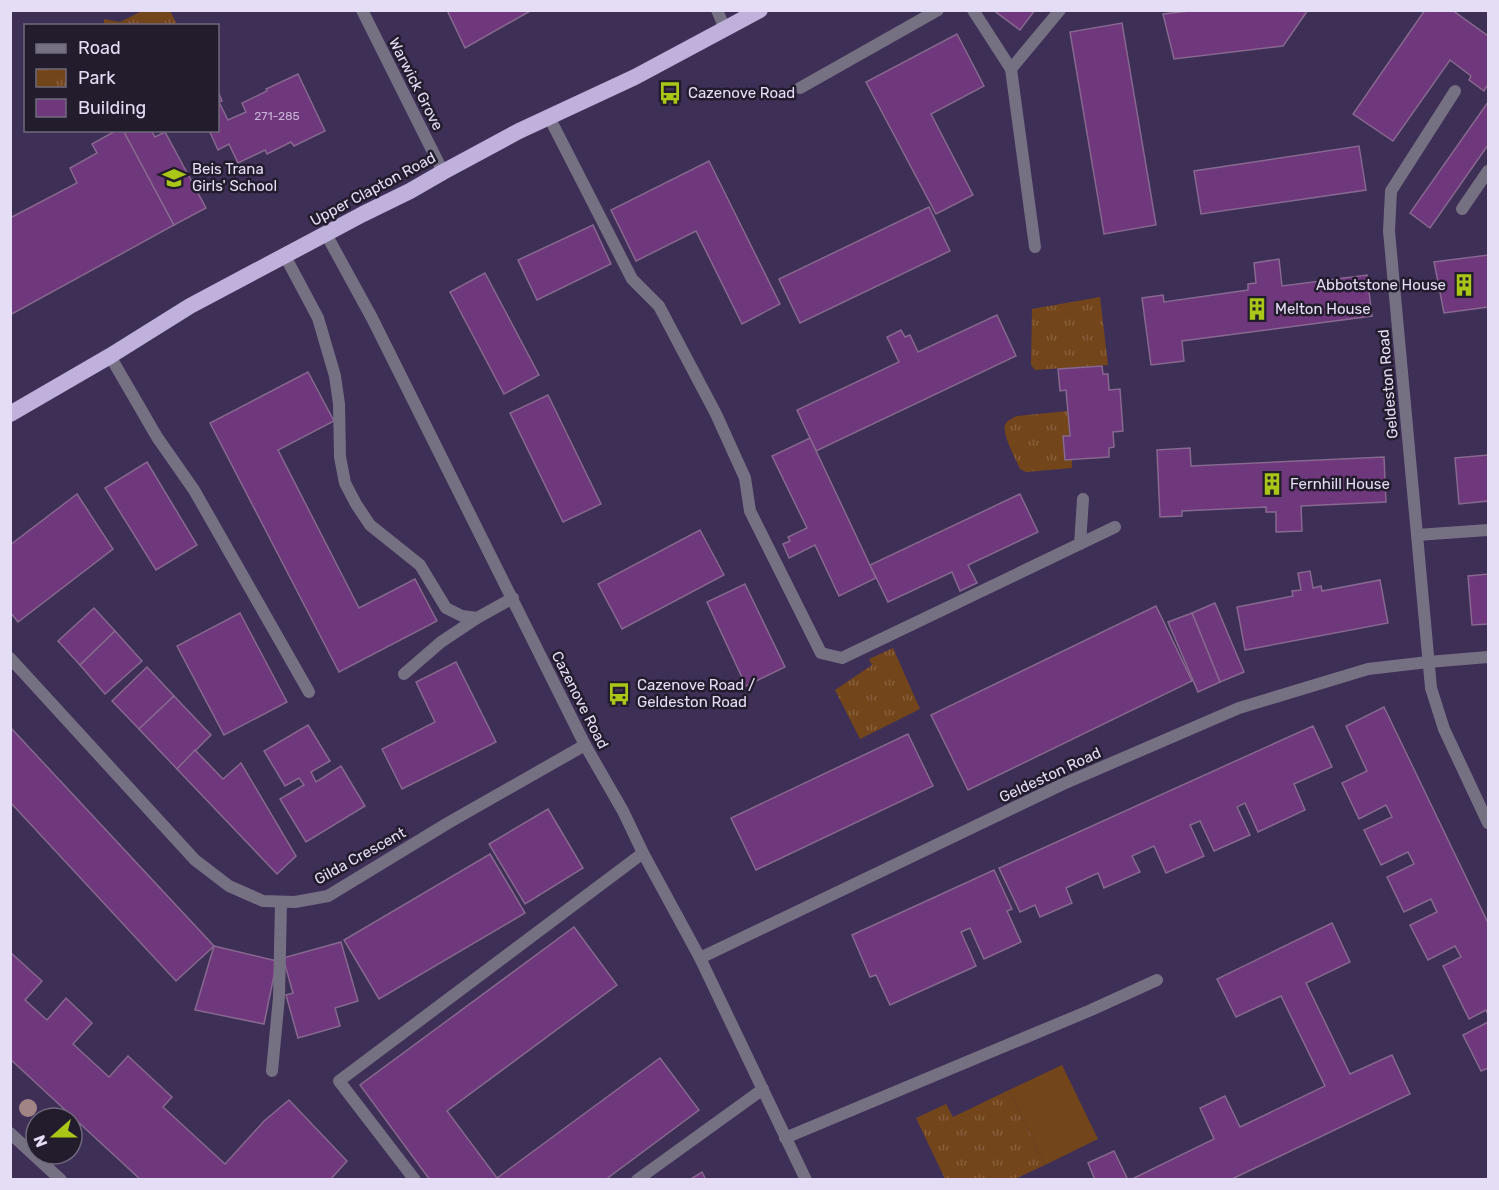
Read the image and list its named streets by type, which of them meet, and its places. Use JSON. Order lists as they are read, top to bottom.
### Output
{
  "streets": {
    "highway": ["Upper Clapton Road"],
    "street": [
      "Warwick Grove",
      "Geldeston Road",
      "Cazenove Road",
      "Gilda Crescent"
    ]
  },
  "crossings": [
    ["Warwick Grove", "Upper Clapton Road"],
    ["Upper Clapton Road", "Cazenove Road"],
    ["Geldeston Road", "Cazenove Road"],
    ["Cazenove Road", "Gilda Crescent"]
  ],
  "places": {
    "bus stop": ["Cazenove Road", "Cazenove Road / Geldeston Road"],
    "school or university": ["Beis Trana Girls' School"],
    "building": ["Abbotstone House", "Melton House", "Fernhill House"]
  },
  "house_numbers": ["271-285"],
  "legend": ["Road", "Park", "Building"],
  "north": "left"
}
